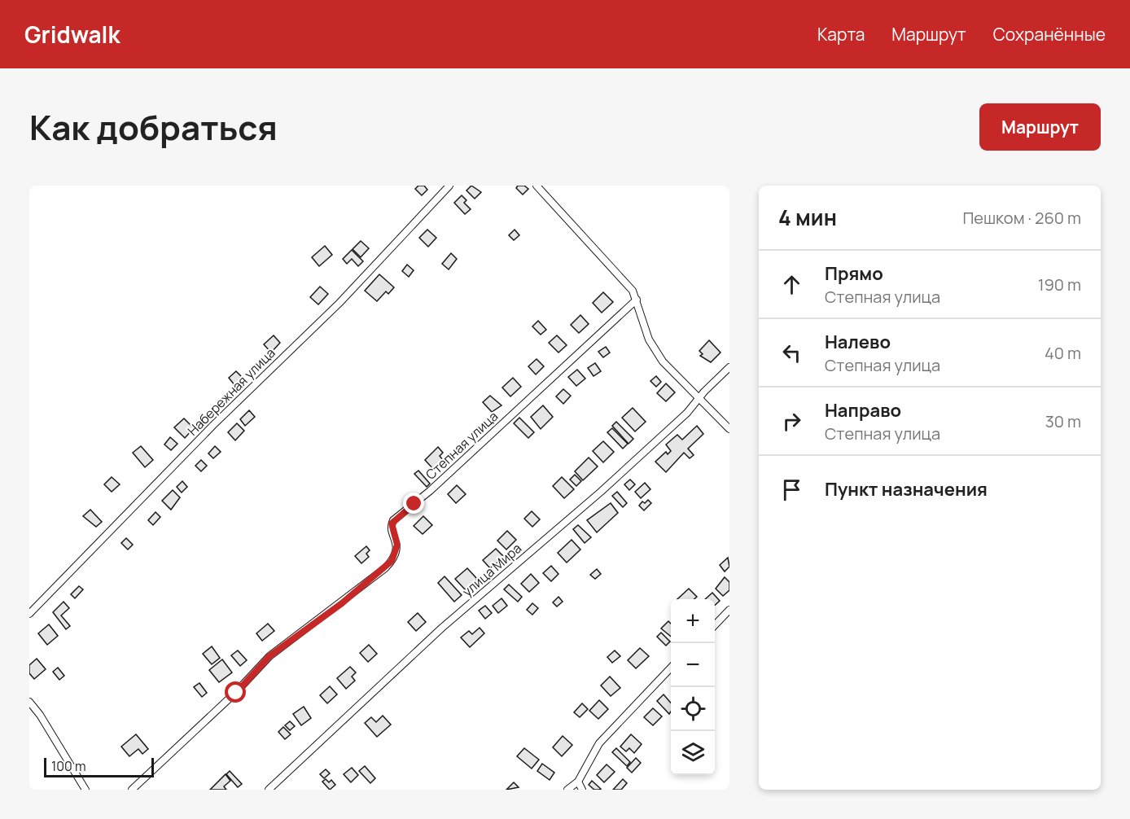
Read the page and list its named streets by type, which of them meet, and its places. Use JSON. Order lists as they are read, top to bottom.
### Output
{
  "streets": {
    "street": ["Набережная улица", "Степная улица", "улица Мира"]
  },
  "scale_bar": "100 m",
  "page": {
    "header": "Gridwalk",
    "nav": ["Карта", "Маршрут", "Сохранённые"],
    "title": "Как добраться",
    "buttons": "Маршрут",
    "heading": ["4 мин", "Пешком · 260 m"],
    "list": [
      ["Прямо", "Степная улица", "190 m"],
      ["Налево", "Степная улица", "40 m"],
      ["Направо", "Степная улица", "30 m"],
      "Пункт назначения"
    ],
    "map_buttons": ["+", "−"],
    "scale": "100 m"
  }
}
